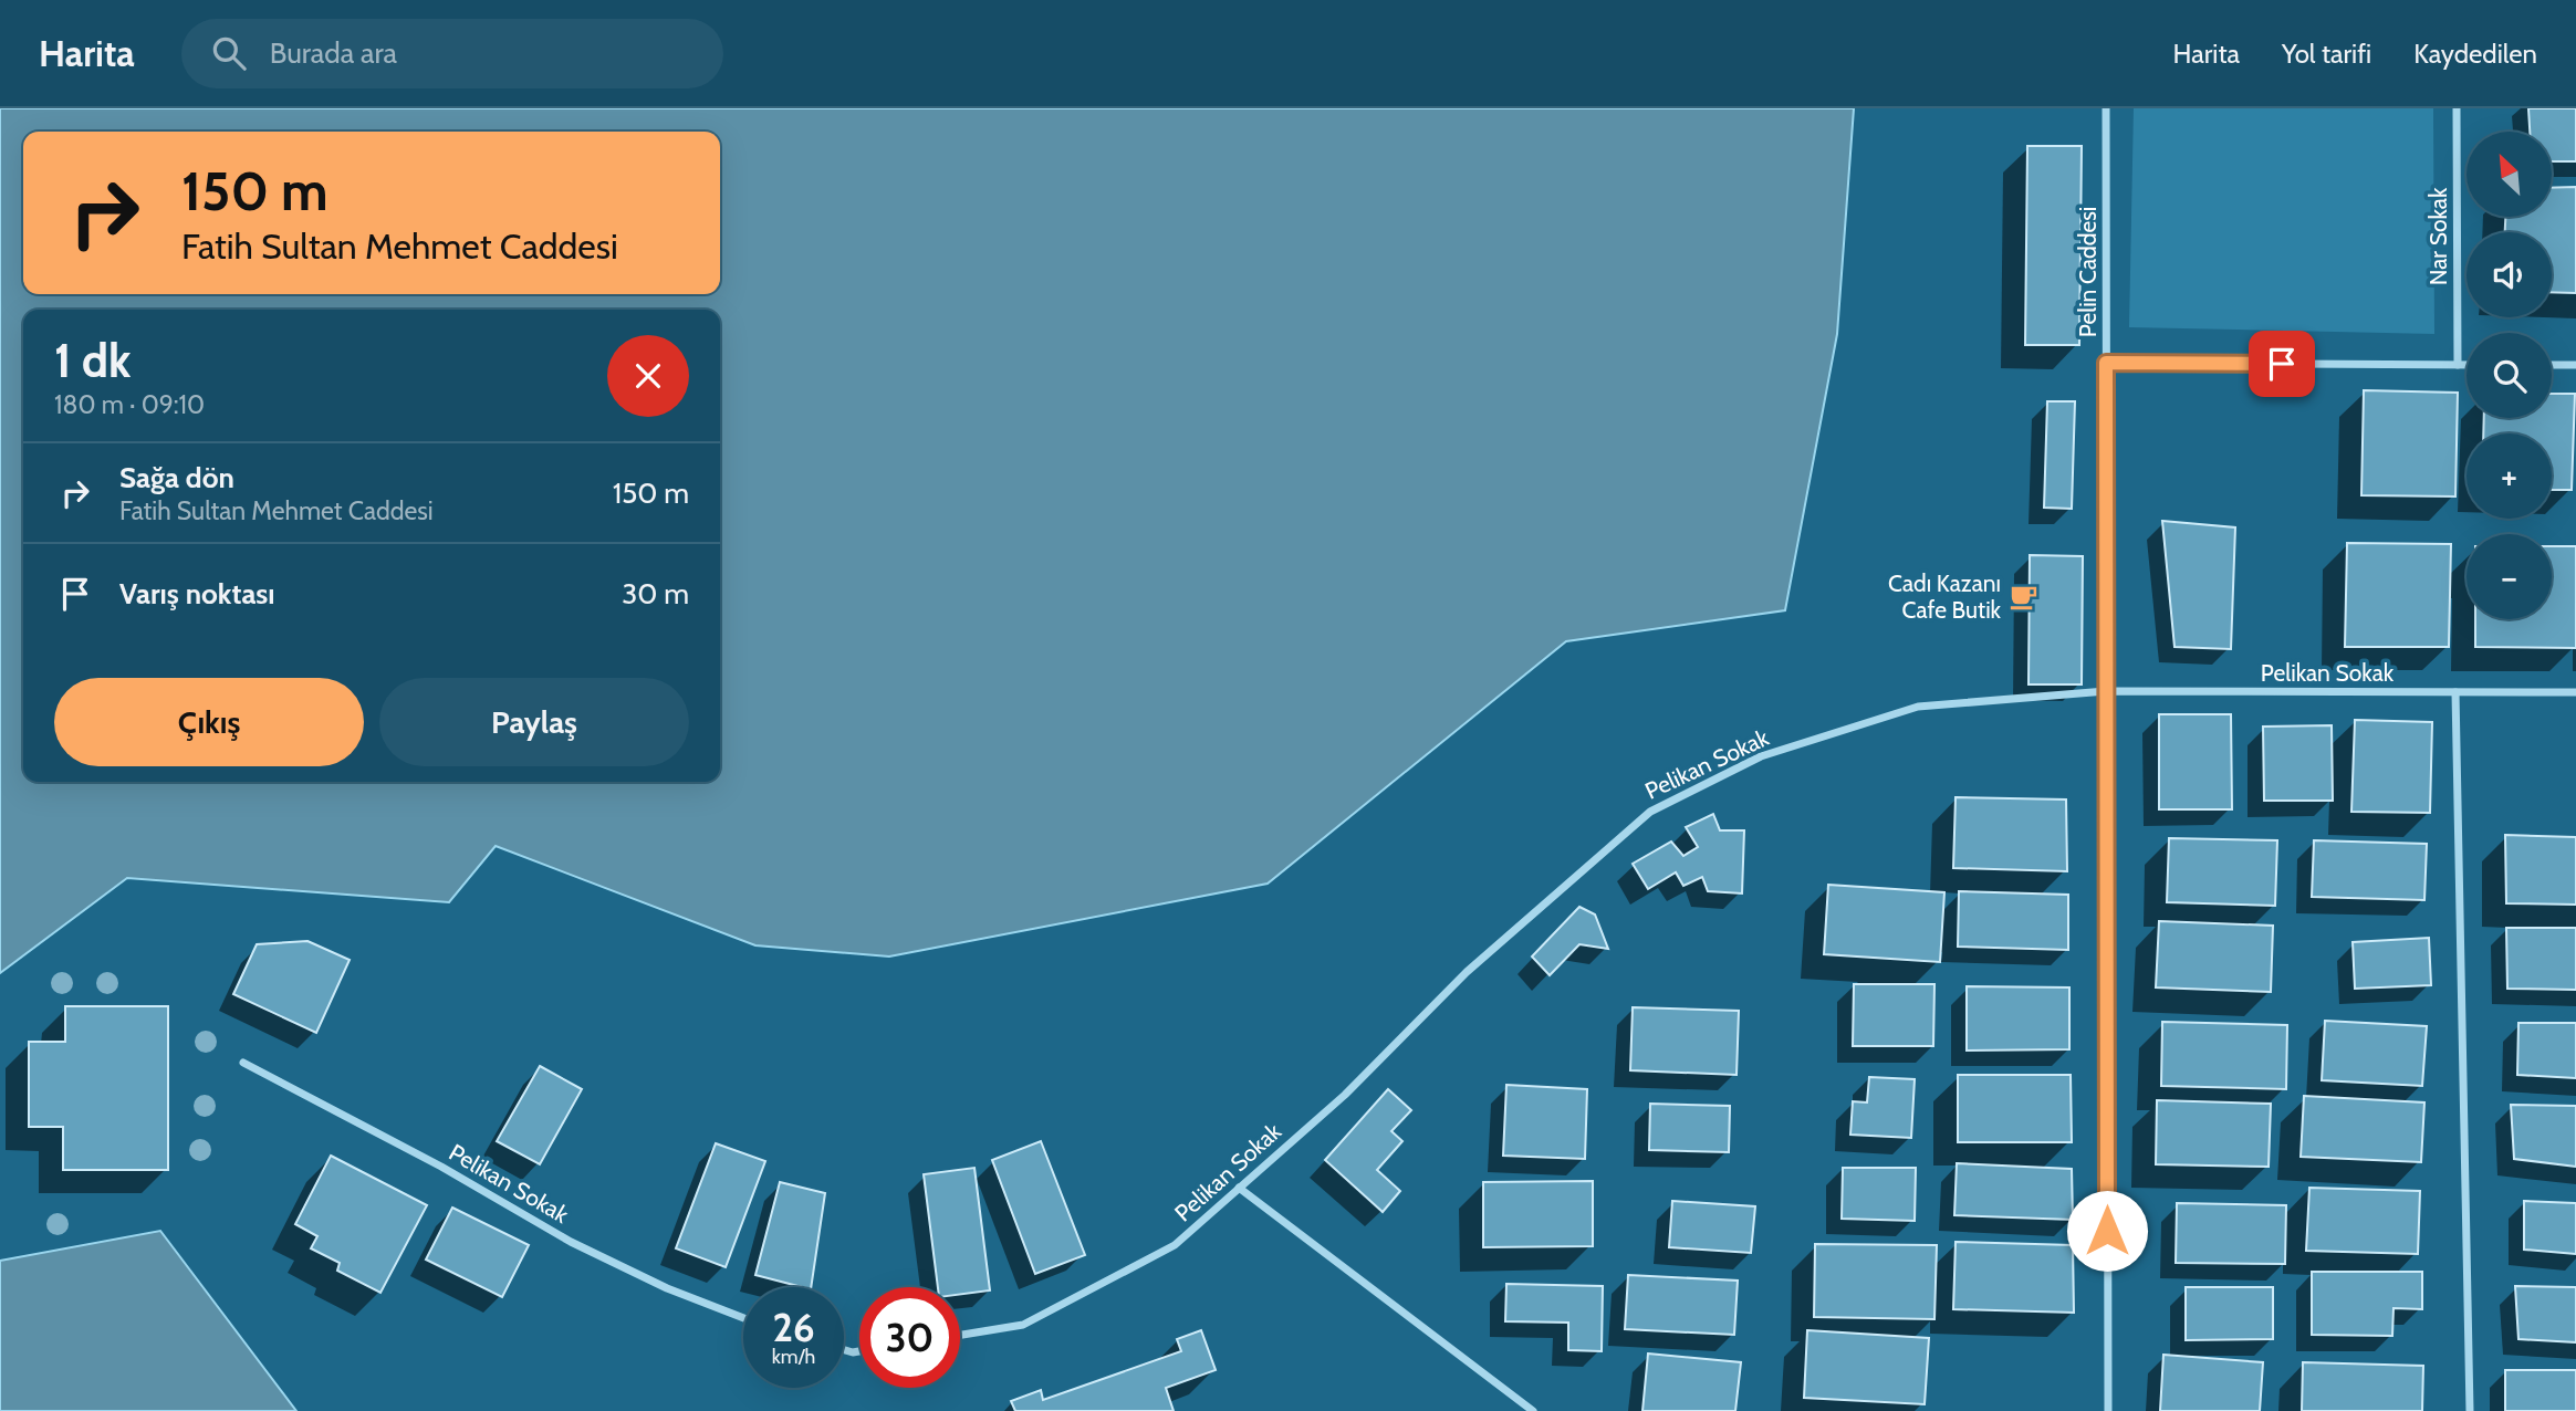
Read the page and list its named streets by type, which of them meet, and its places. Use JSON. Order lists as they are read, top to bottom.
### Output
{
  "streets": {
    "street": ["Nar Sokak", "Pelin Caddesi", "Pelikan Sokak"]
  },
  "crossings": [
    ["Pelin Caddesi", "Pelikan Sokak"]
  ],
  "places": {
    "cafe": ["Cadı Kazanı Cafe Butik"]
  },
  "north": "top left",
  "page": {
    "header": "Harita",
    "search": "Burada ara",
    "nav": ["Harita", "Yol tarifi", "Kaydedilen"],
    "map_buttons": ["+", "−"],
    "turn": ["150 m", "Fatih Sultan Mehmet Caddesi"],
    "heading": ["1 dk", "180 m · 09:10"],
    "list": [
      {
        "name": "Sağa dön",
        "note": "Fatih Sultan Mehmet Caddesi",
        "value": "150 m"
      },
      {
        "name": "Varış noktası",
        "value": "30 m"
      }
    ],
    "buttons": ["Çıkış", "Paylaş"],
    "speed": "26 km/h",
    "limit": "30"
  }
}
